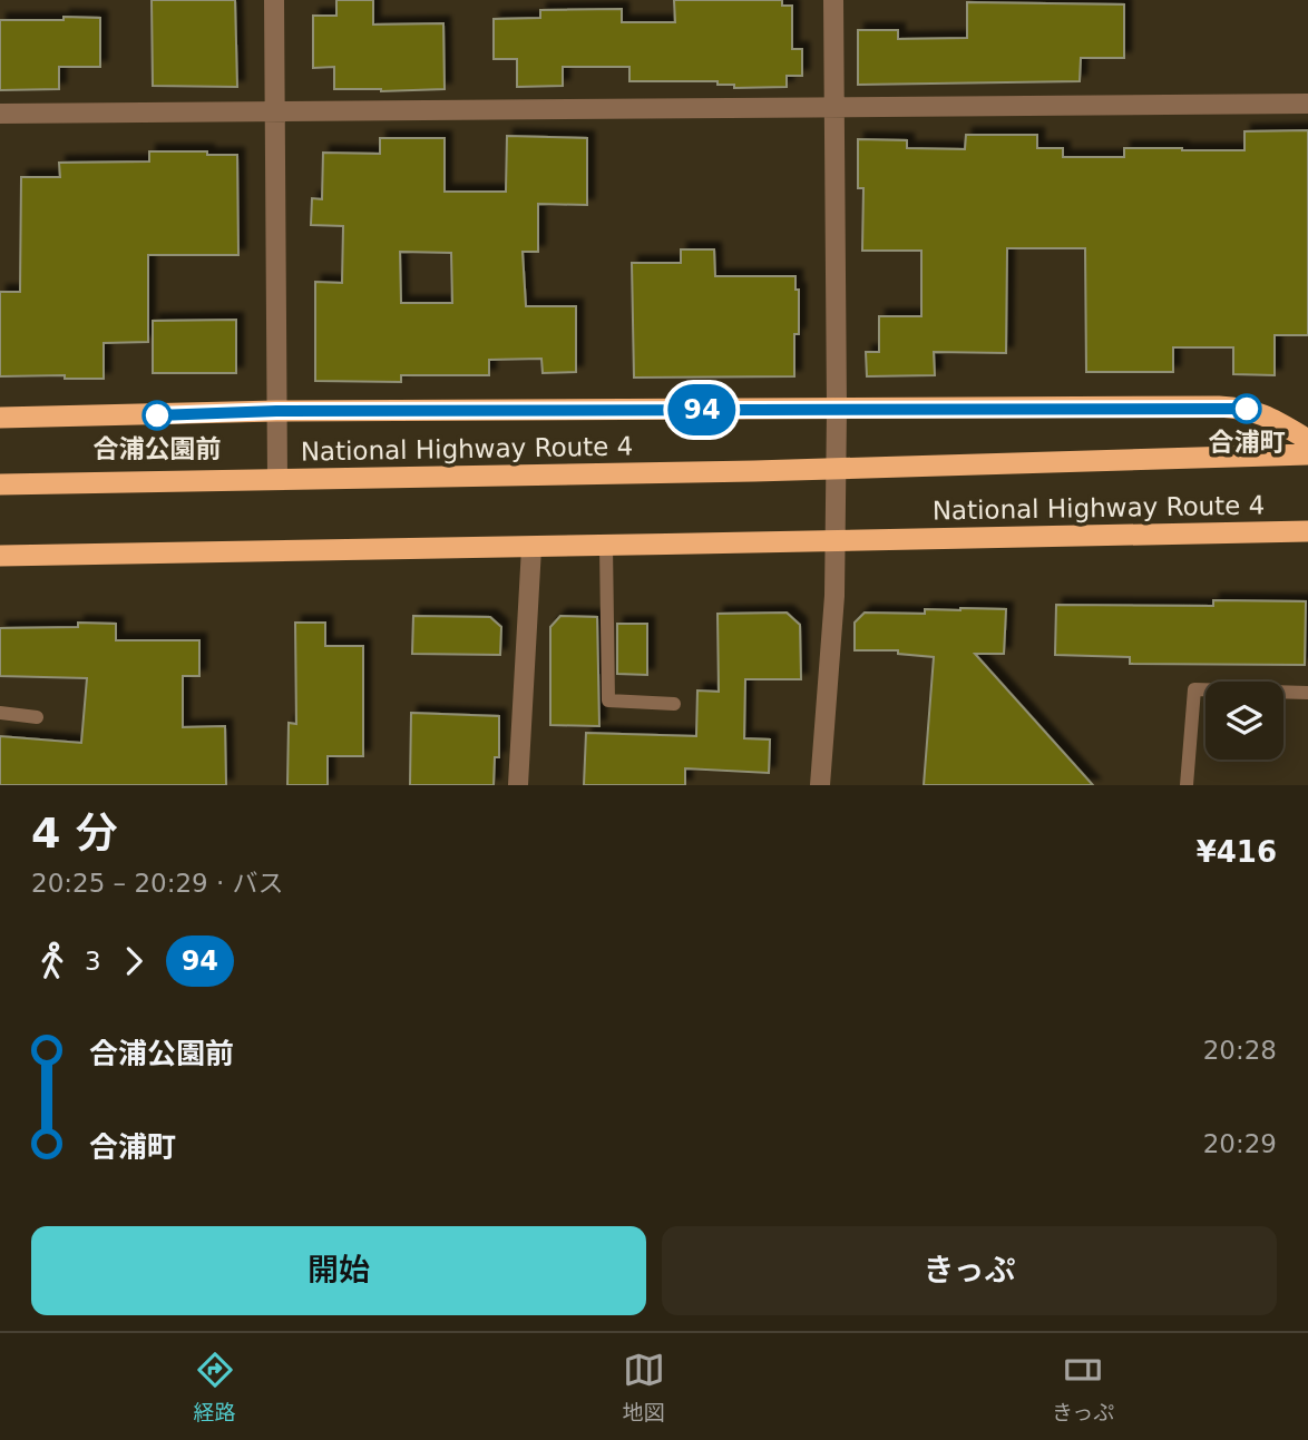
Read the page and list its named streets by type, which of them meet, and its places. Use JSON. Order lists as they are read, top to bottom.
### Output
{
  "streets": {
    "highway": ["National Highway Route 4"]
  },
  "places": ["合浦町", "合浦公園前"],
  "lines": ["bus line 94"],
  "page": {
    "on_map": "94",
    "heading": ["4 分", "20:25 – 20:29 · バス", "¥416"],
    "legs": ["3", "94"],
    "list": [
      {
        "name": "合浦公園前",
        "value": "20:28"
      },
      {
        "name": "合浦町",
        "value": "20:29"
      }
    ],
    "buttons": ["開始", "きっぷ"],
    "tabs": ["経路", "地図", "きっぷ"]
  }
}
